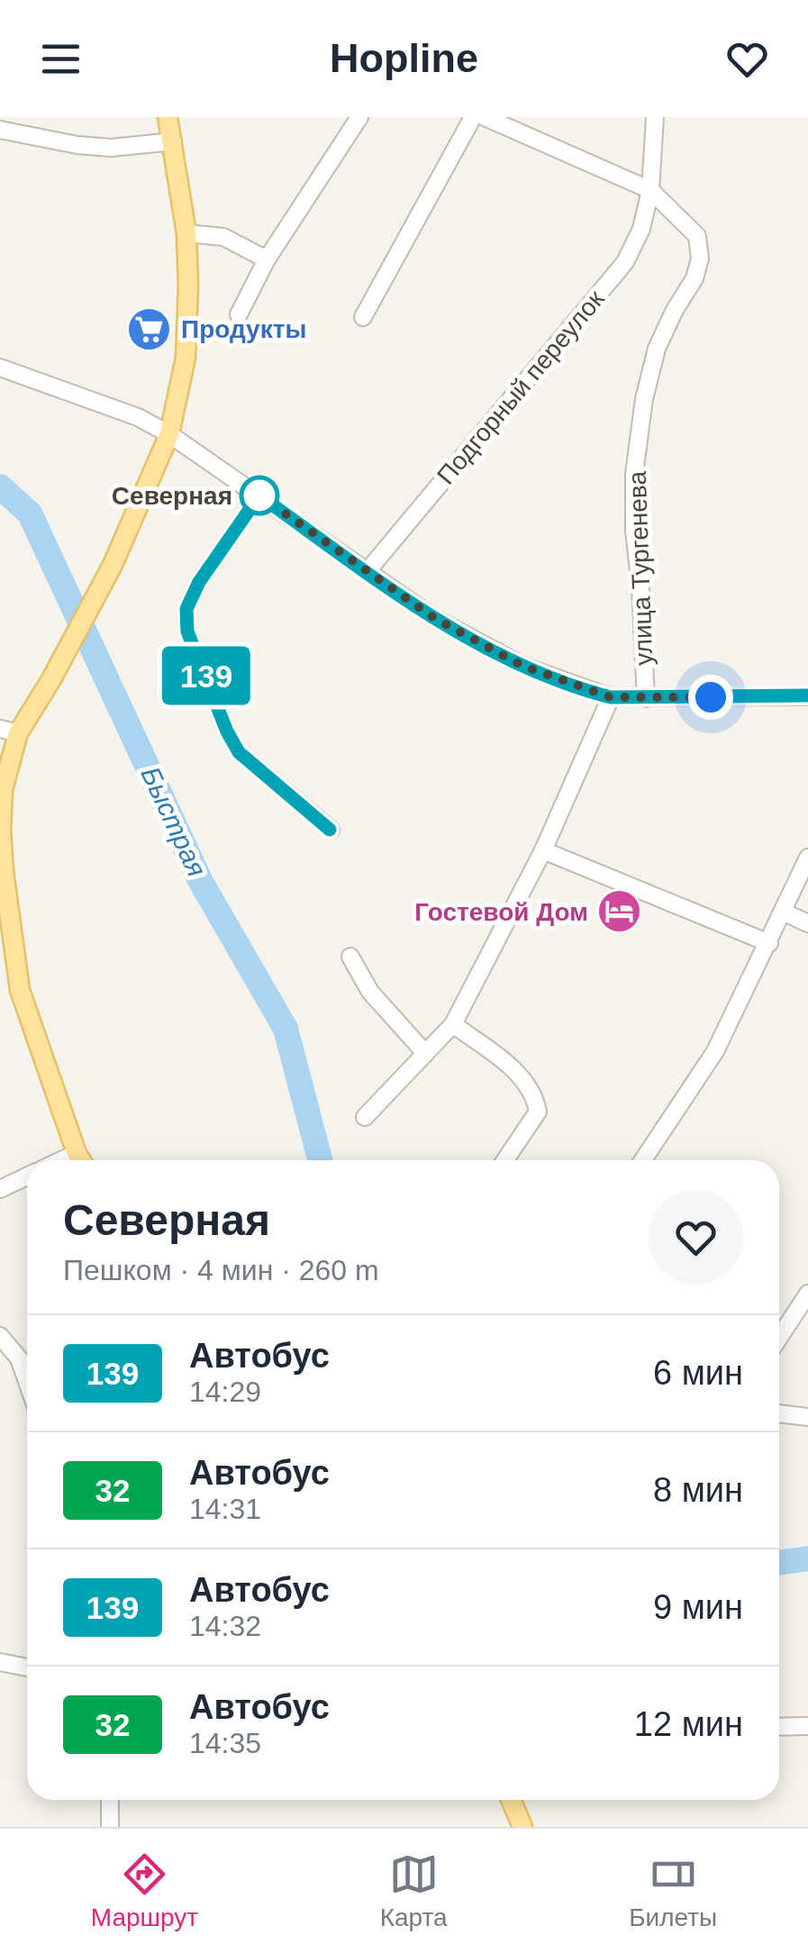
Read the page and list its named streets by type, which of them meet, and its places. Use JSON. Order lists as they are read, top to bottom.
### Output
{
  "streets": {
    "street": ["Подгорный переулок", "улица Тургенева"]
  },
  "crossings": [
    ["Подгорный переулок", "улица Тургенева"]
  ],
  "water": ["Быстрая"],
  "places": {
    "supermarket": ["Продукты"],
    "other": ["Северная"],
    "hotel": ["Гостевой Дом"]
  },
  "lines": ["bus line 139"],
  "page": {
    "header": "Hopline",
    "on_map": "139",
    "heading": ["Северная", "Пешком · 4 мин · 260 m"],
    "list": [
      {
        "mark": "139",
        "name": "Автобус",
        "note": "14:29",
        "value": "6 мин"
      },
      {
        "mark": "32",
        "name": "Автобус",
        "note": "14:31",
        "value": "8 мин"
      },
      {
        "mark": "139",
        "name": "Автобус",
        "note": "14:32",
        "value": "9 мин"
      },
      {
        "mark": "32",
        "name": "Автобус",
        "note": "14:35",
        "value": "12 мин"
      }
    ],
    "tabs": ["Маршрут", "Карта", "Билеты"]
  }
}
